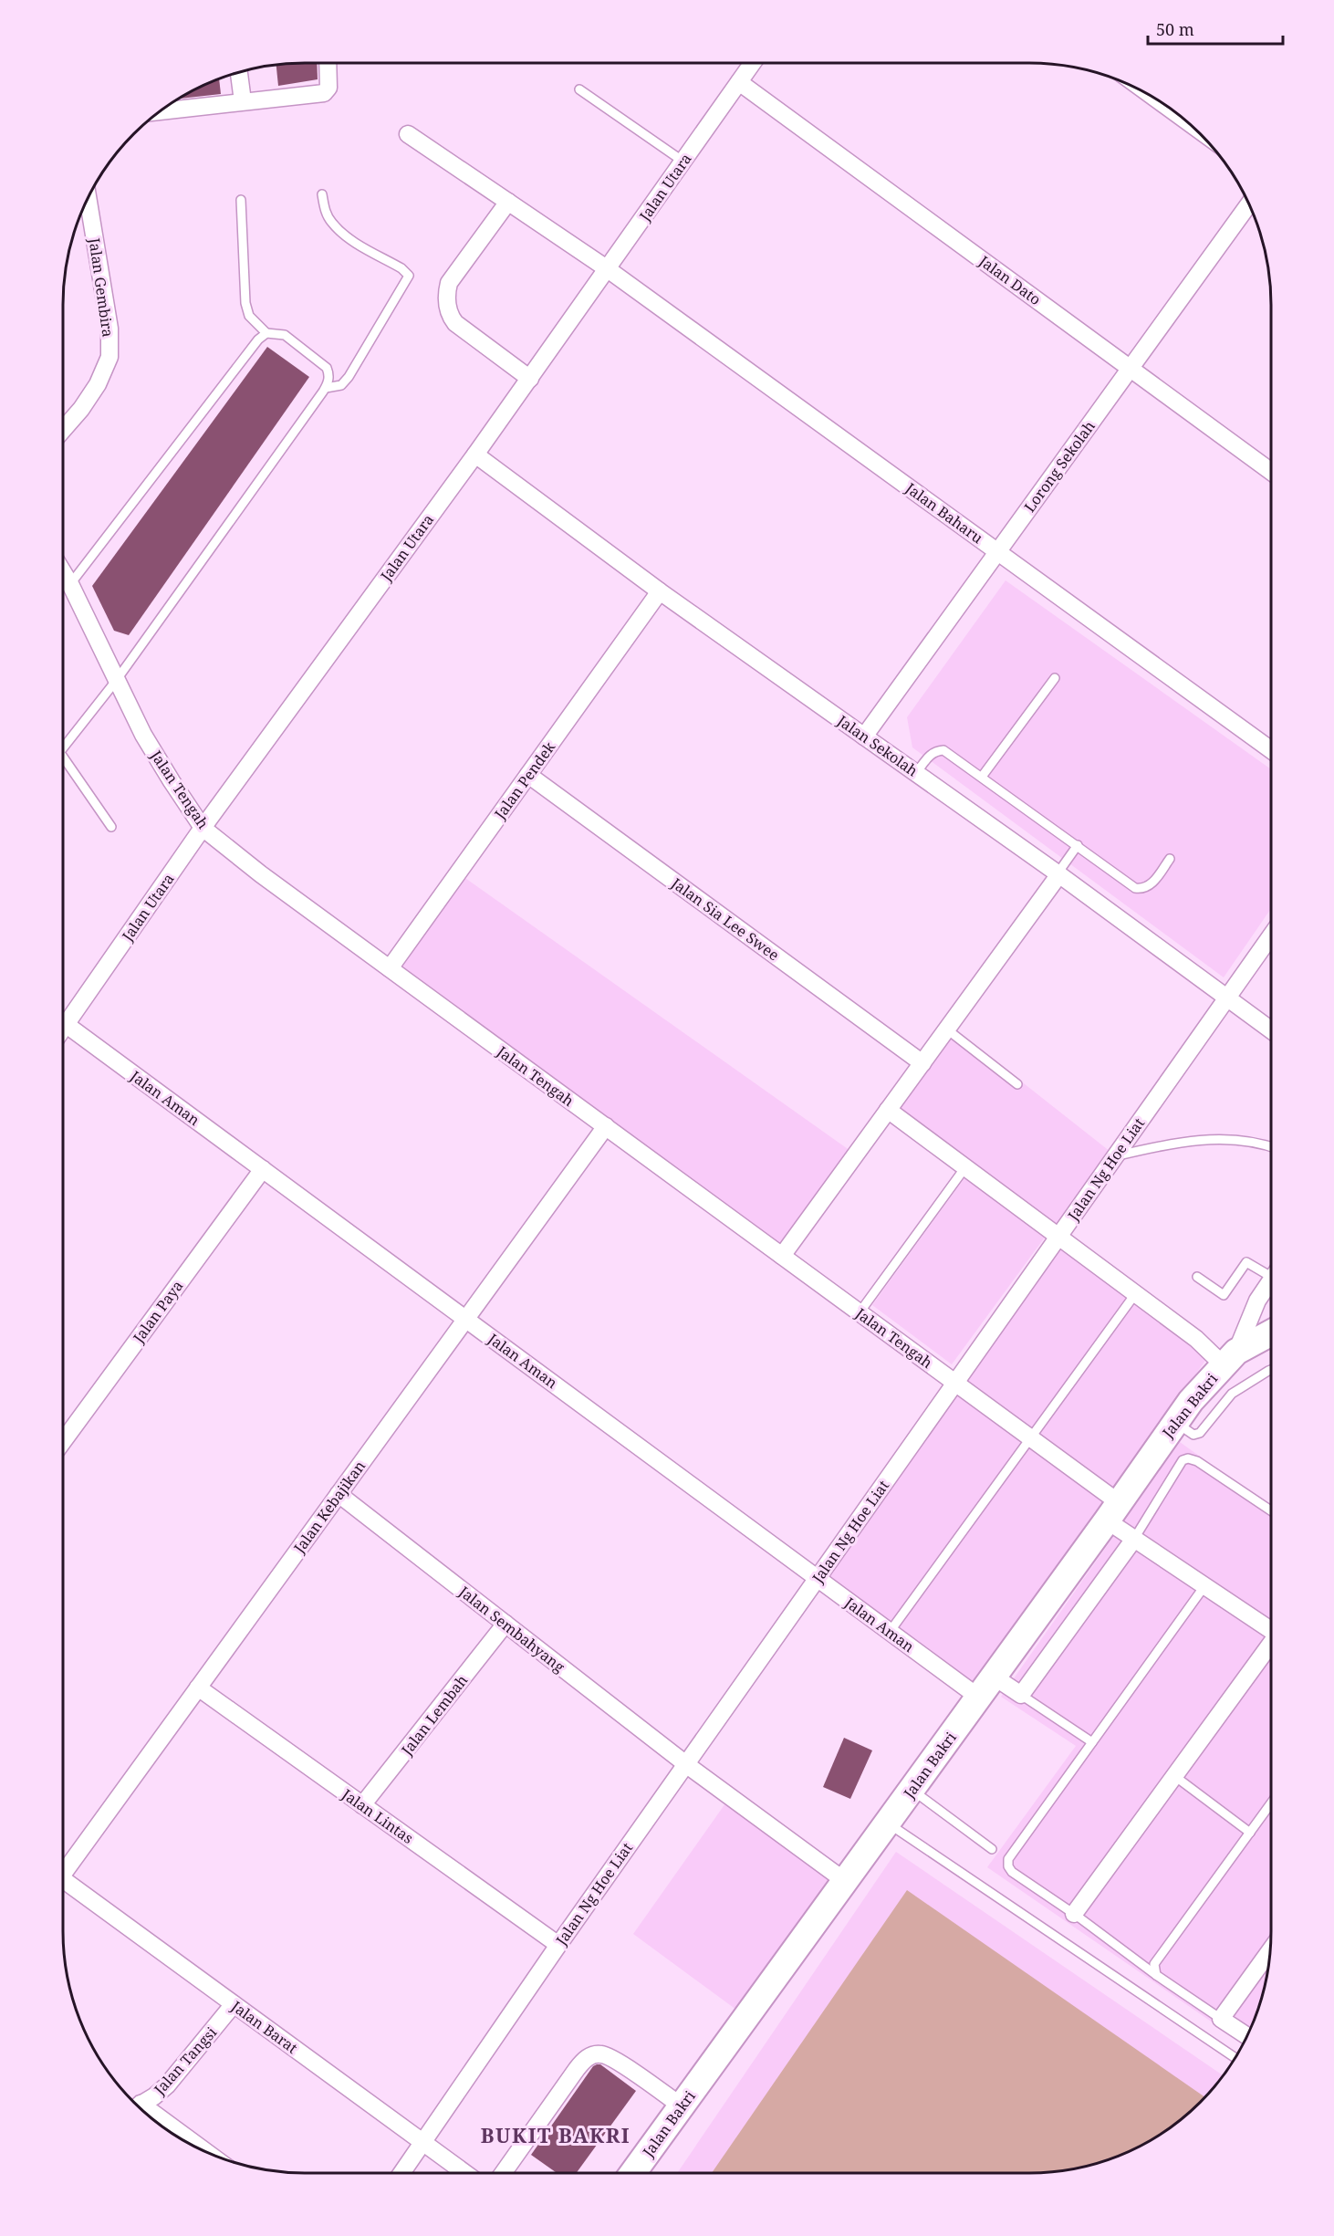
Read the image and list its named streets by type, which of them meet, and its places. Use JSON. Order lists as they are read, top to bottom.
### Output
{
  "streets": {
    "main road": ["Jalan Bakri"],
    "street": [
      "Jalan Utara",
      "Jalan Dato",
      "Jalan Gembira",
      "Lorong Sekolah",
      "Jalan Baharu",
      "Jalan Sekolah",
      "Jalan Pendek",
      "Jalan Tengah",
      "Jalan Sia Lee Swee",
      "Jalan Aman",
      "Jalan Ng Hoe Liat",
      "Jalan Paya",
      "Jalan Kebajikan",
      "Jalan Sembahyang",
      "Jalan Lembah",
      "Jalan Lintas",
      "Jalan Barat",
      "Jalan Tangsi"
    ]
  },
  "crossings": [
    ["Jalan Utara", "Jalan Dato"],
    ["Jalan Utara", "Jalan Baharu"],
    ["Jalan Utara", "Jalan Sekolah"],
    ["Jalan Utara", "Jalan Tengah"],
    ["Jalan Dato", "Lorong Sekolah"],
    ["Lorong Sekolah", "Jalan Baharu"],
    ["Lorong Sekolah", "Jalan Sekolah"],
    ["Jalan Sekolah", "Jalan Pendek"],
    ["Jalan Sekolah", "Jalan Ng Hoe Liat"],
    ["Jalan Pendek", "Jalan Tengah"],
    ["Jalan Pendek", "Jalan Sia Lee Swee"],
    ["Jalan Tengah", "Jalan Ng Hoe Liat"],
    ["Jalan Tengah", "Jalan Bakri"],
    ["Jalan Tengah", "Jalan Kebajikan"],
    ["Jalan Aman", "Jalan Ng Hoe Liat"],
    ["Jalan Aman", "Jalan Paya"],
    ["Jalan Aman", "Jalan Bakri"],
    ["Jalan Aman", "Jalan Kebajikan"],
    ["Jalan Ng Hoe Liat", "Jalan Sembahyang"],
    ["Jalan Ng Hoe Liat", "Jalan Lintas"],
    ["Jalan Ng Hoe Liat", "Jalan Barat"],
    ["Jalan Bakri", "Jalan Sembahyang"],
    ["Jalan Kebajikan", "Jalan Sembahyang"],
    ["Jalan Kebajikan", "Jalan Lintas"],
    ["Jalan Sembahyang", "Jalan Lembah"],
    ["Jalan Lembah", "Jalan Lintas"],
    ["Jalan Barat", "Jalan Tangsi"]
  ],
  "districts": ["BUKIT BAKRI"],
  "scale_bar": "50 m"
}
